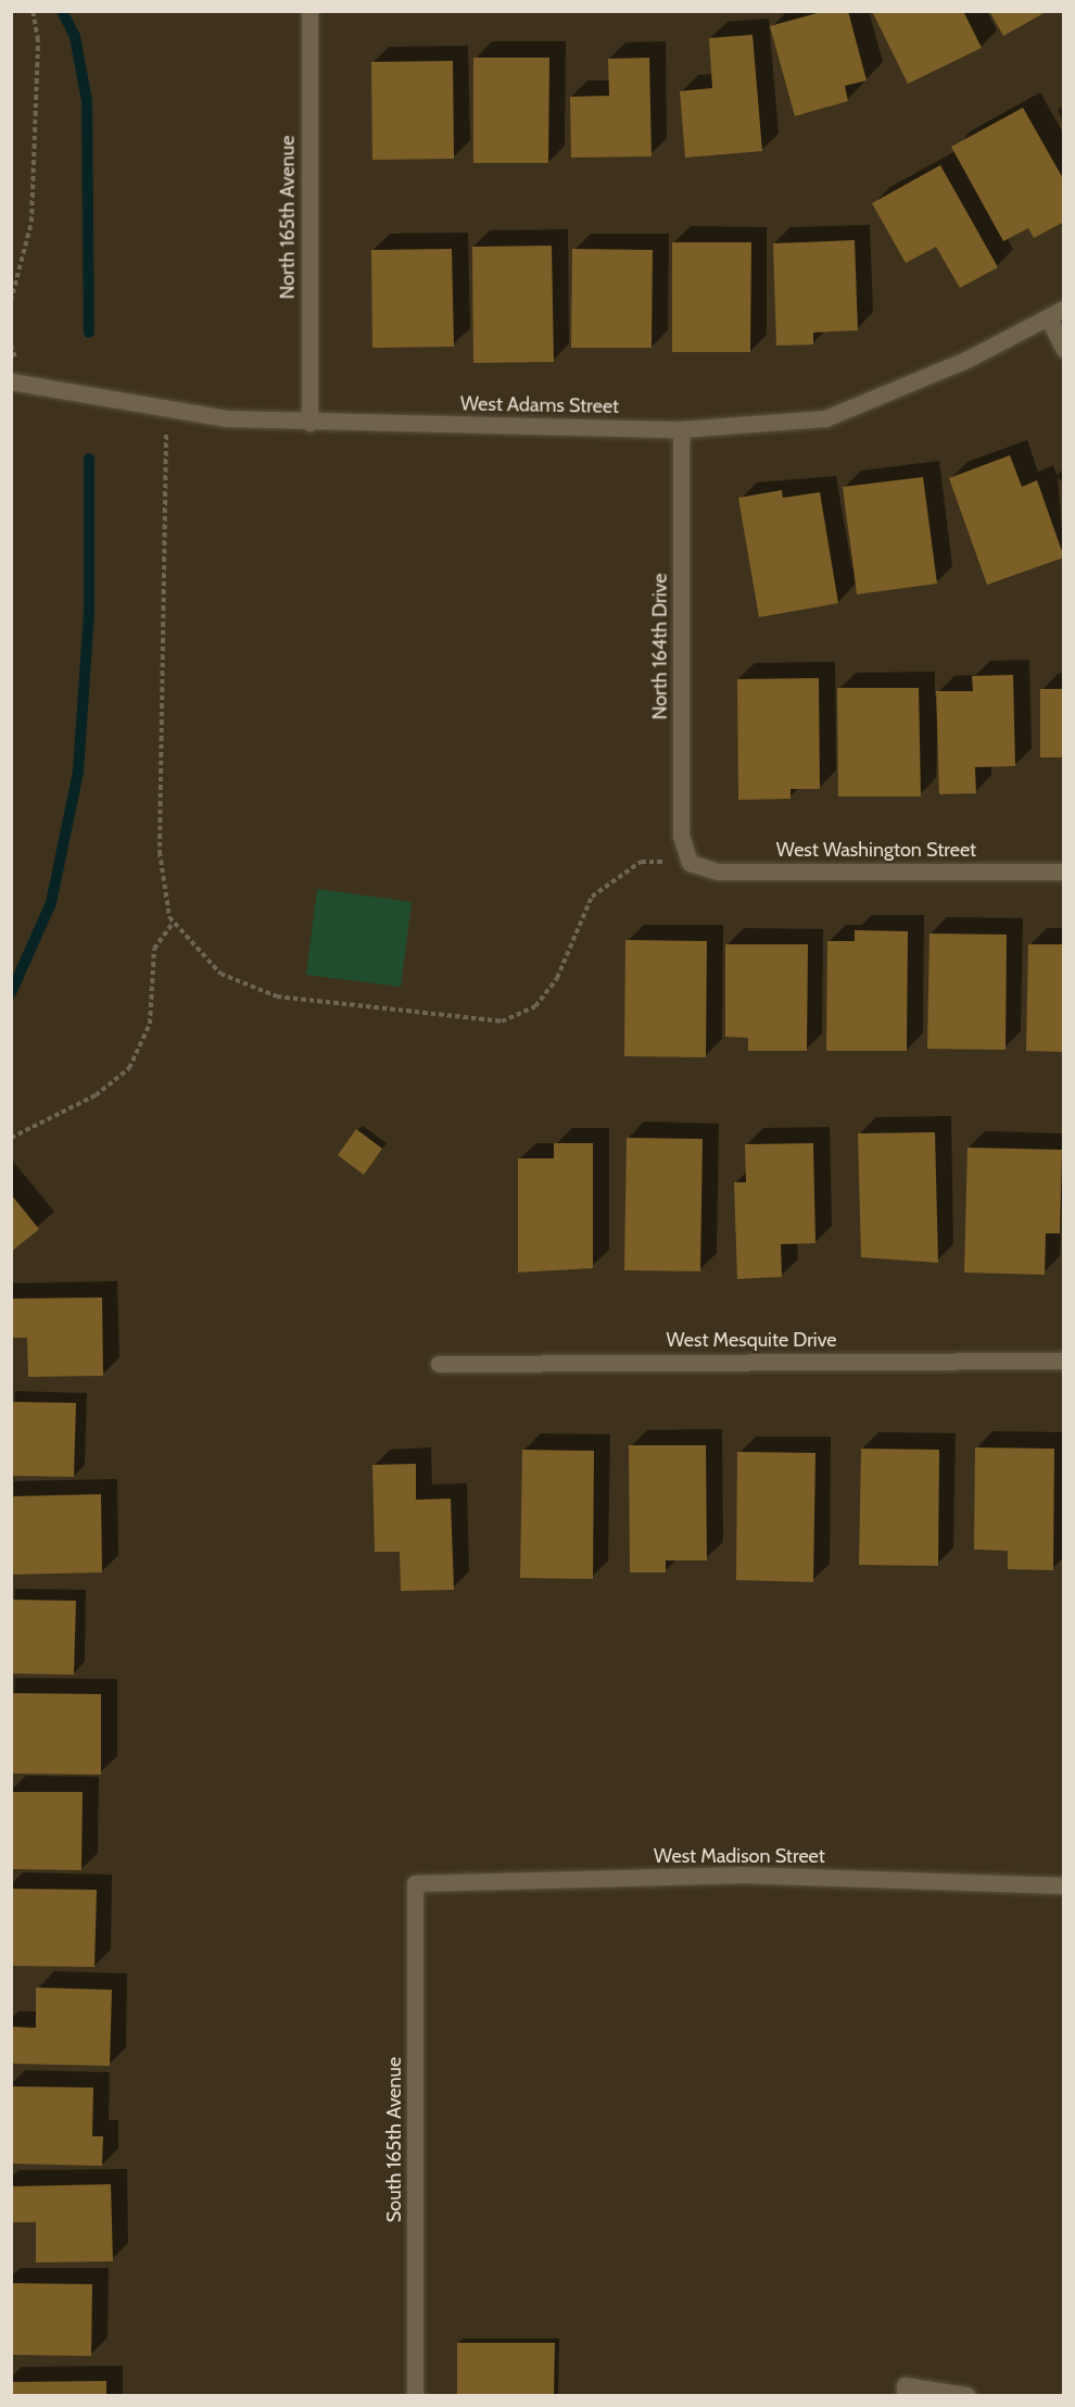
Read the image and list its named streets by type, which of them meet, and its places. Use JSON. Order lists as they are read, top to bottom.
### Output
{
  "streets": {
    "street": [
      "North 165th Avenue",
      "West Adams Street",
      "North 164th Drive",
      "West Washington Street",
      "West Mesquite Drive",
      "West Madison Street",
      "South 165th Avenue"
    ]
  },
  "crossings": [
    ["North 165th Avenue", "West Adams Street"],
    ["West Adams Street", "North 164th Drive"],
    ["North 164th Drive", "West Washington Street"],
    ["West Madison Street", "South 165th Avenue"]
  ]
}
